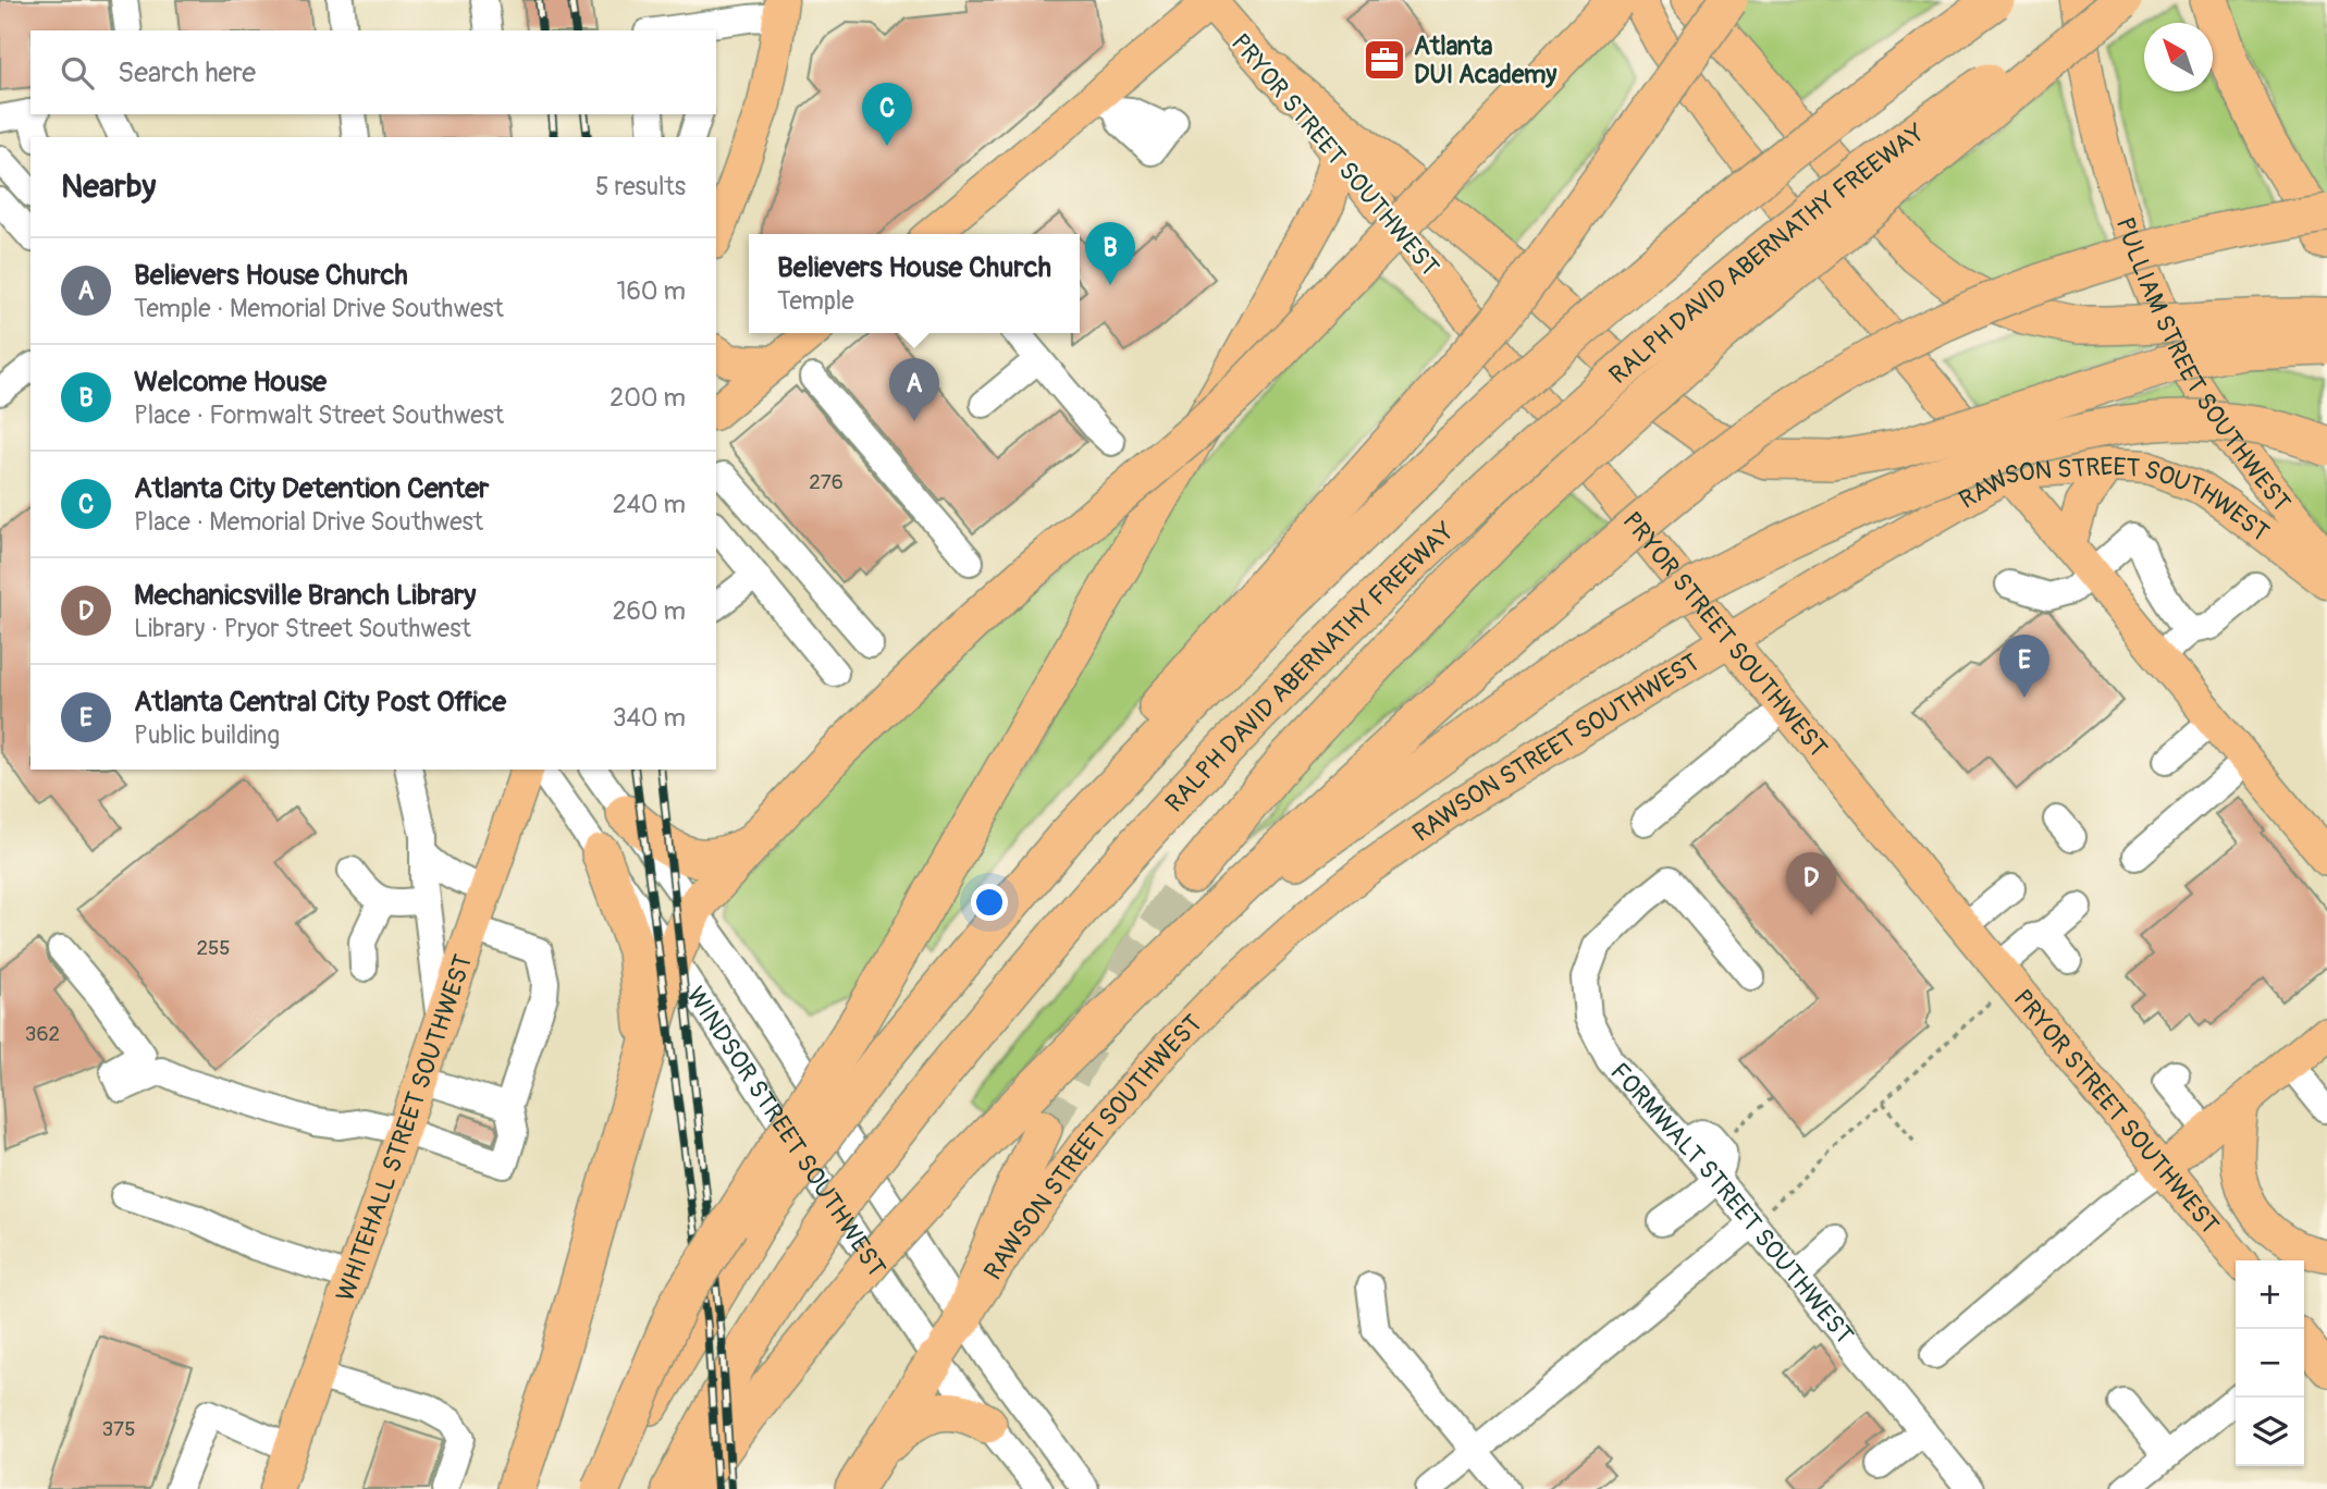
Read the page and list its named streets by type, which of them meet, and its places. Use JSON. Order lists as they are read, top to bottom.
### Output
{
  "streets": {
    "highway": ["RALPH DAVID ABERNATHY FREEWAY"],
    "main road": [
      "PRYOR STREET SOUTHWEST",
      "PULLIAM STREET SOUTHWEST",
      "RAWSON STREET SOUTHWEST",
      "WHITEHALL STREET SOUTHWEST"
    ],
    "street": ["WINDSOR STREET SOUTHWEST", "FORMWALT STREET SOUTHWEST"]
  },
  "crossings": [
    ["PRYOR STREET SOUTHWEST", "RAWSON STREET SOUTHWEST"],
    ["RAWSON STREET SOUTHWEST", "WINDSOR STREET SOUTHWEST"]
  ],
  "places": {
    "office": ["Atlanta DUI Academy"]
  },
  "house_numbers": [
    "276",
    "255",
    "362",
    "375"
  ],
  "north": "top left",
  "page": {
    "search": "Search here",
    "pins": [
      "C",
      "B",
      "A",
      "E",
      "D"
    ],
    "heading": ["Nearby", "5 results"],
    "popup": ["Believers House Church", "Temple"],
    "list": [
      {
        "mark": "A",
        "name": "Believers House Church",
        "note": "Temple · Memorial Drive Southwest",
        "value": "160 m"
      },
      {
        "mark": "B",
        "name": "Welcome House",
        "note": "Place · Formwalt Street Southwest",
        "value": "200 m"
      },
      {
        "mark": "C",
        "name": "Atlanta City Detention Center",
        "note": "Place · Memorial Drive Southwest",
        "value": "240 m"
      },
      {
        "mark": "D",
        "name": "Mechanicsville Branch Library",
        "note": "Library · Pryor Street Southwest",
        "value": "260 m"
      },
      {
        "mark": "E",
        "name": "Atlanta Central City Post Office",
        "note": "Public building",
        "value": "340 m"
      }
    ],
    "map_buttons": ["+", "−"]
  }
}
